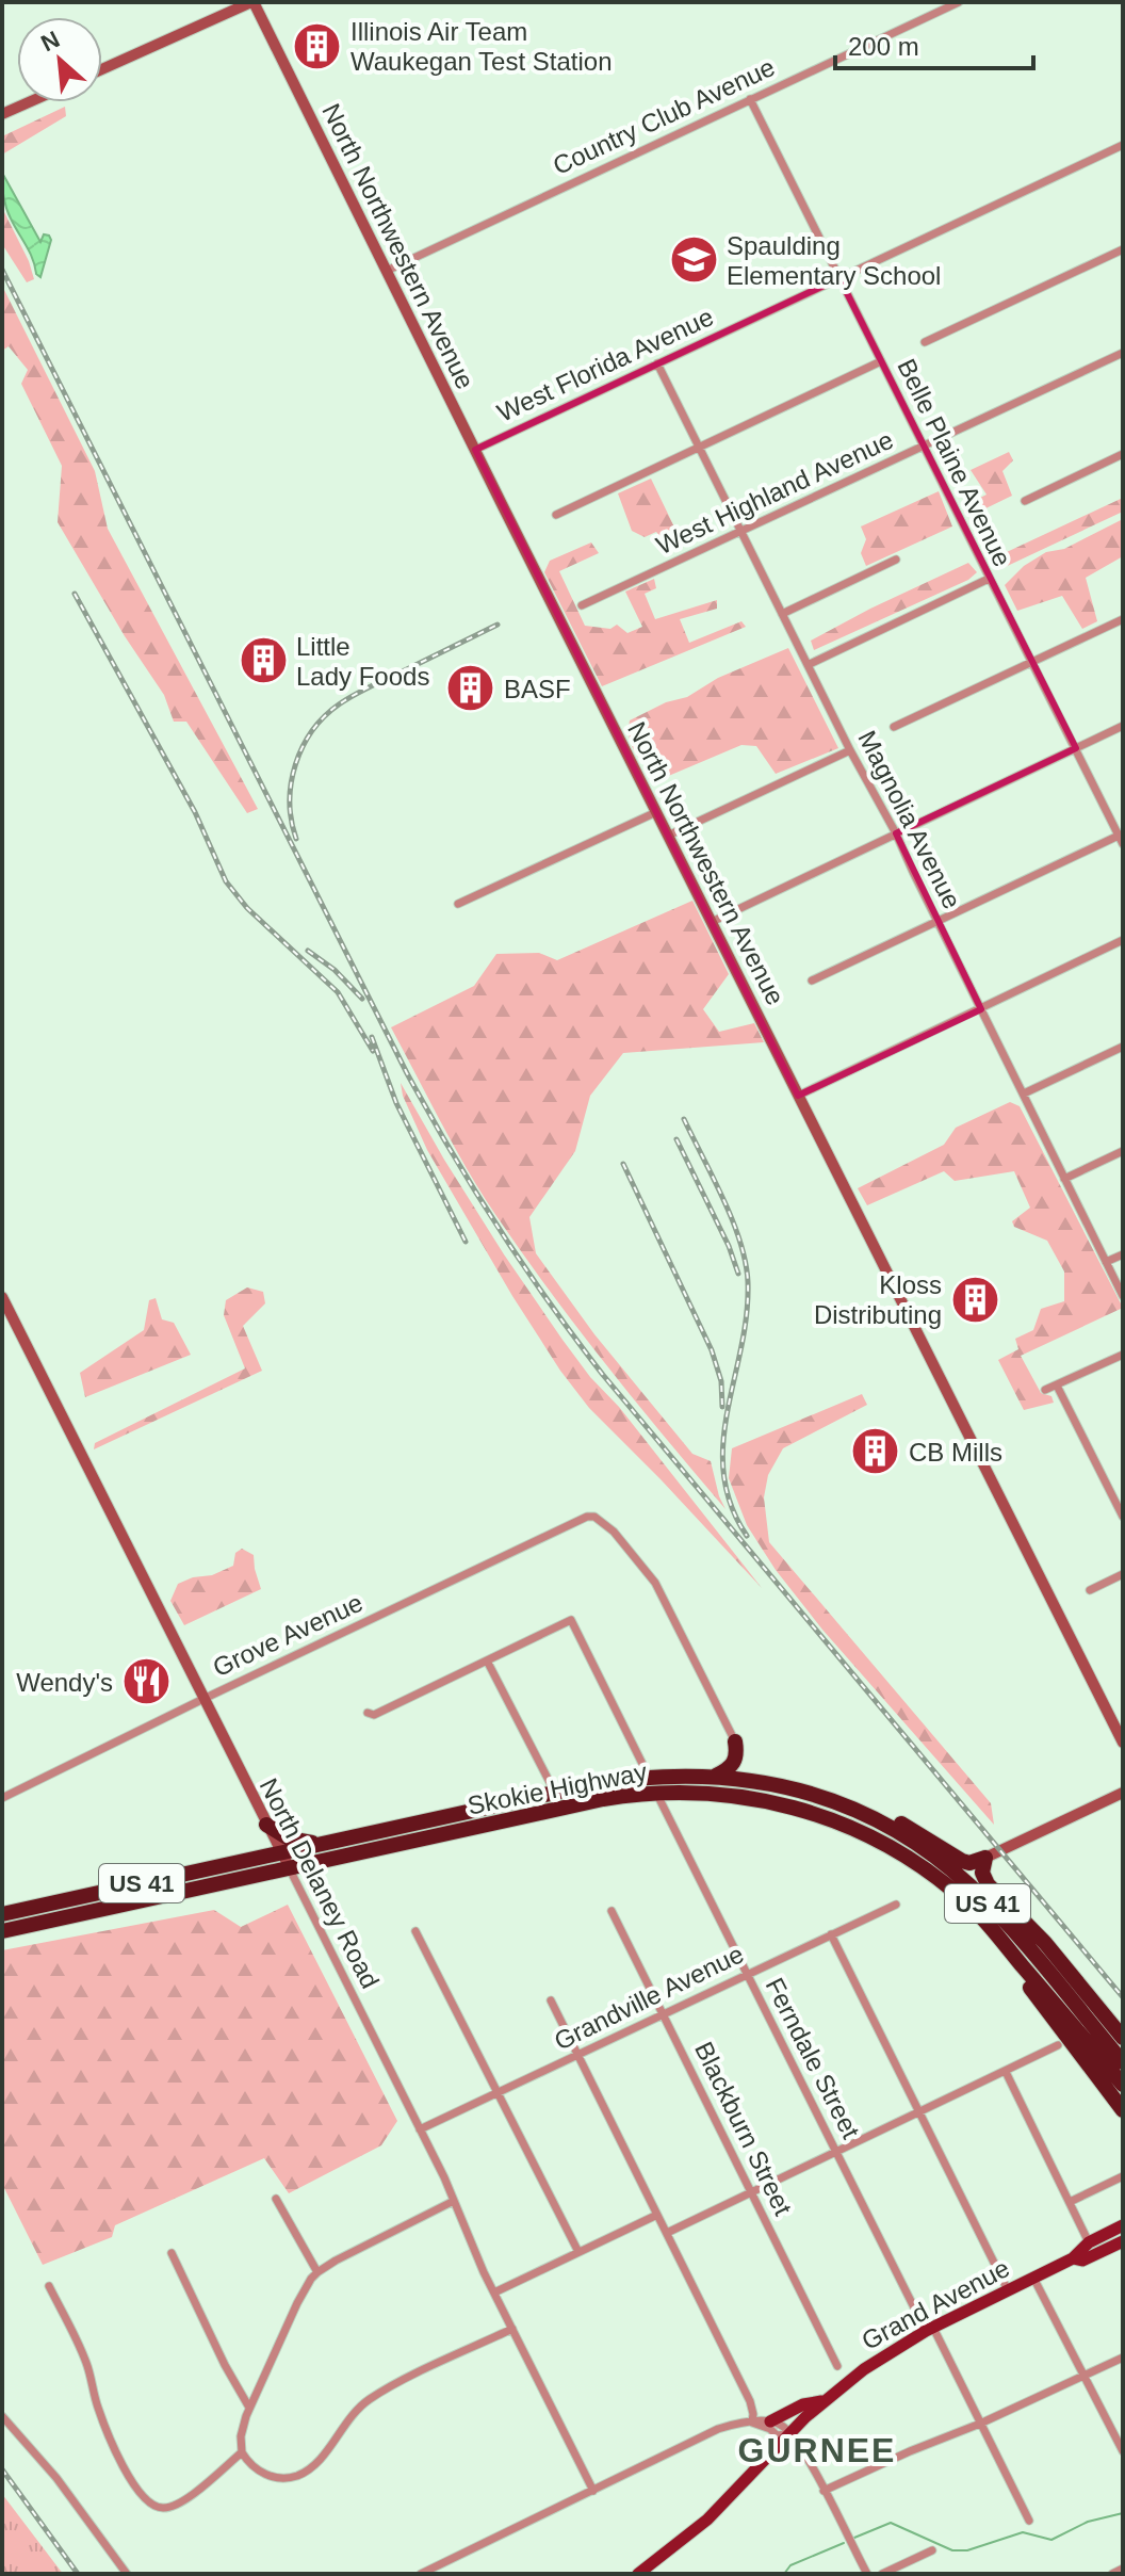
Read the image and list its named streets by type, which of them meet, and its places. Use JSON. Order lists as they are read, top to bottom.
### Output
{
  "streets": {
    "highway": ["Skokie Highway", "US 41"],
    "main road": ["Grand Avenue"],
    "street": [
      "Country Club Avenue",
      "North Northwestern Avenue",
      "West Florida Avenue",
      "Belle Plaine Avenue",
      "West Highland Avenue",
      "Magnolia Avenue",
      "Grove Avenue",
      "North Delaney Road",
      "Grandville Avenue",
      "Ferndale Street",
      "Blackburn Street"
    ]
  },
  "crossings": [
    ["Country Club Avenue", "North Northwestern Avenue"],
    ["Country Club Avenue", "Belle Plaine Avenue"],
    ["North Northwestern Avenue", "West Florida Avenue"],
    ["West Florida Avenue", "Belle Plaine Avenue"],
    ["West Florida Avenue", "Magnolia Avenue"],
    ["Belle Plaine Avenue", "West Highland Avenue"],
    ["West Highland Avenue", "Magnolia Avenue"],
    ["Grove Avenue", "North Delaney Road"],
    ["Skokie Highway", "North Delaney Road"],
    ["Skokie Highway", "Ferndale Street"],
    ["North Delaney Road", "Grandville Avenue"],
    ["Grandville Avenue", "Ferndale Street"],
    ["Grandville Avenue", "Blackburn Street"],
    ["Ferndale Street", "Grand Avenue"]
  ],
  "districts": ["GURNEE"],
  "places": {
    "building": [
      "Illinois Air Team Waukegan Test Station",
      "Little Lady Foods",
      "BASF",
      "Kloss Distributing",
      "CB Mills"
    ],
    "school or university": ["Spaulding Elementary School"],
    "restaurant": ["Wendy's"]
  },
  "scale_bar": "200 m",
  "north": "top left"
}
